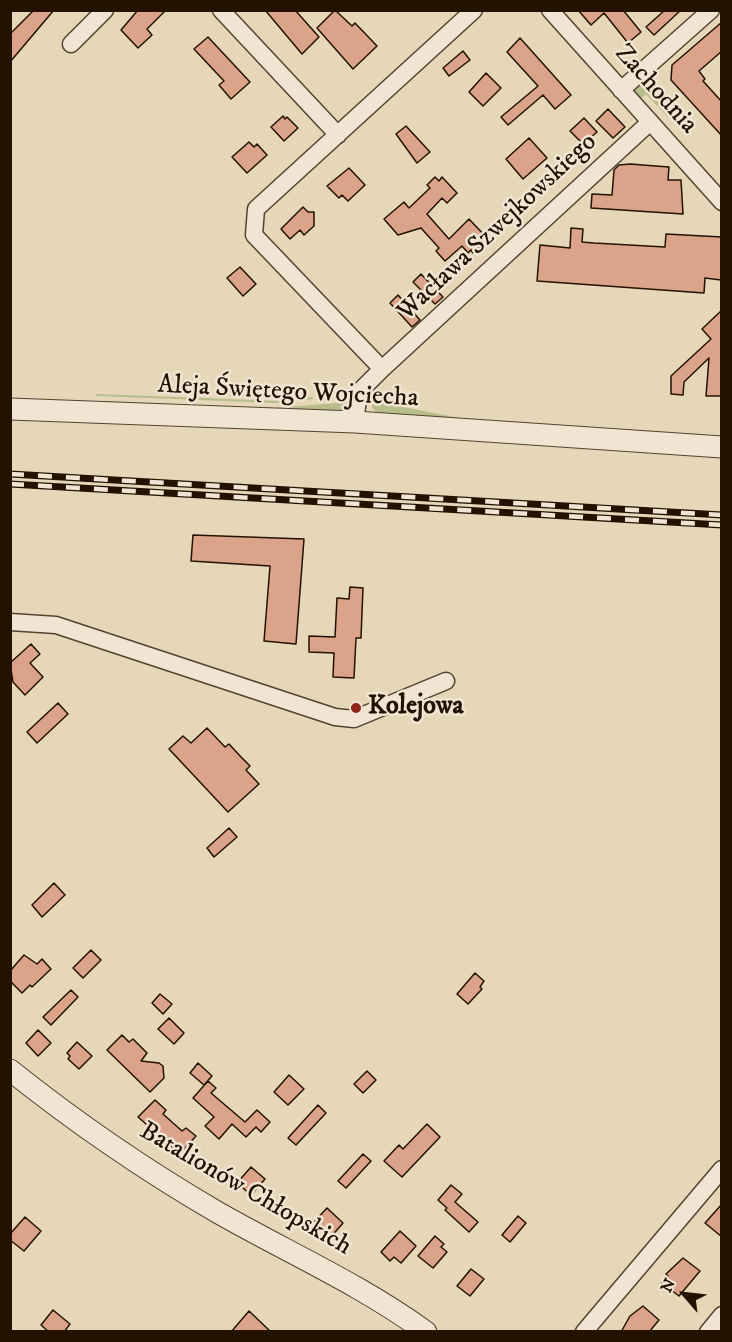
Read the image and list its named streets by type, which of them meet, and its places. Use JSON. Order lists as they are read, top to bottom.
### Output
{
  "streets": {
    "street": [
      "Zachodnia",
      "Wacława Szwejkowskiego",
      "Aleja Świętego Wojciecha",
      "Batalionów Chłopskich"
    ]
  },
  "crossings": [
    ["Zachodnia", "Wacława Szwejkowskiego"],
    ["Wacława Szwejkowskiego", "Aleja Świętego Wojciecha"]
  ],
  "places": ["Kolejowa"],
  "north": "top left"
}
